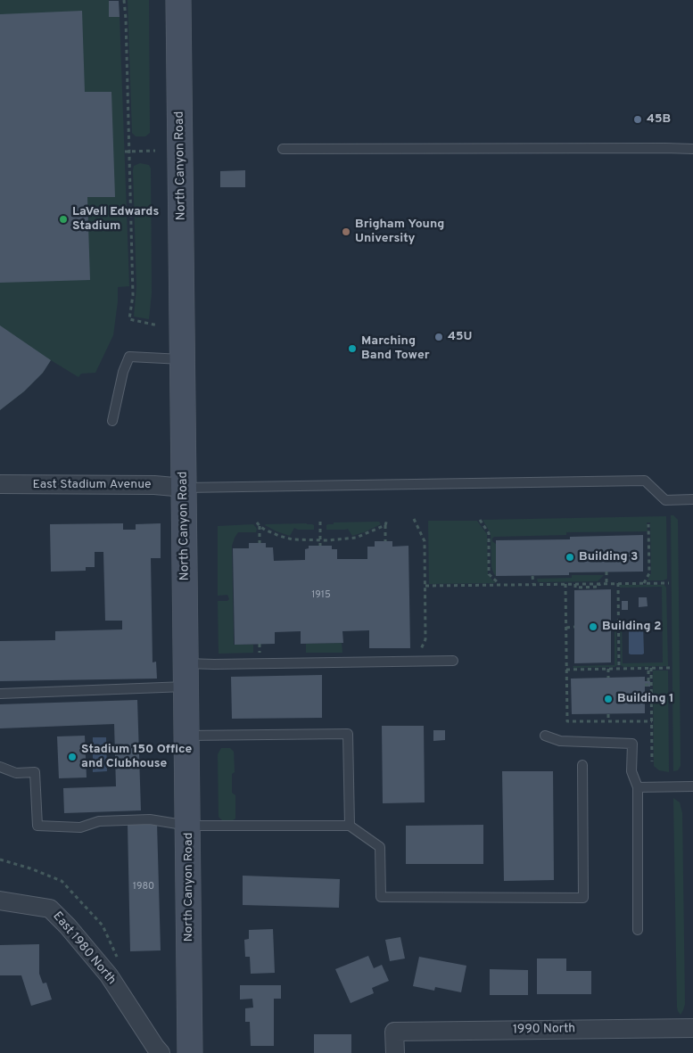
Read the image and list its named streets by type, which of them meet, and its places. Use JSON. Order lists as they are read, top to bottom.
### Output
{
  "streets": {
    "main road": ["North Canyon Road"],
    "street": ["East Stadium Avenue", "East 1980 North", "1990 North"]
  },
  "crossings": [
    ["North Canyon Road", "East Stadium Avenue"]
  ],
  "places": [
    "45B",
    "LaVell Edwards Stadium",
    "Brigham Young University",
    "45U",
    "Marching Band Tower",
    "Building 3",
    "Building 2",
    "Building 1",
    "Stadium 150 Office and Clubhouse"
  ],
  "house_numbers": ["1915", "1980"]
}
